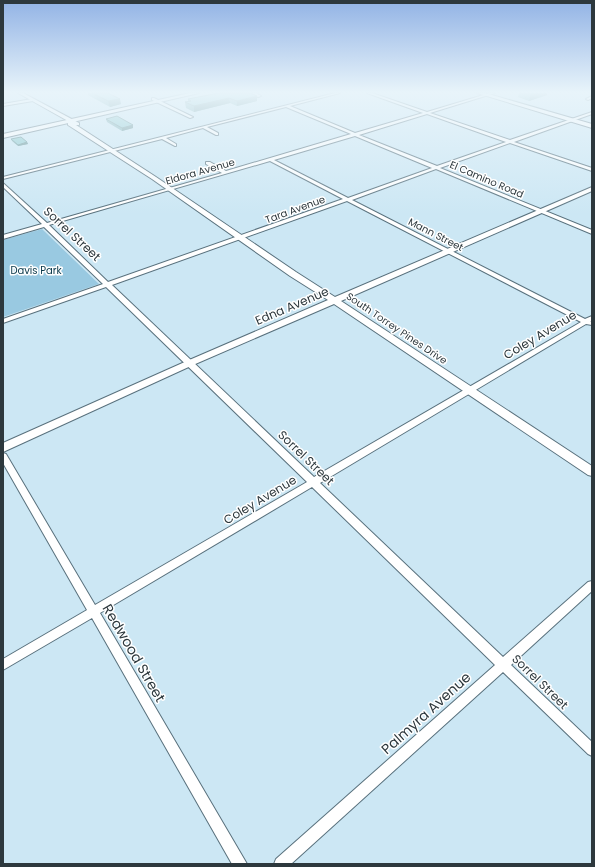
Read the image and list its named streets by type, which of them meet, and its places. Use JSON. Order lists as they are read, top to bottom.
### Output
{
  "streets": {
    "street": [
      "Eldora Avenue",
      "El Camino Road",
      "Tara Avenue",
      "Sorrel Street",
      "Mann Street",
      "Edna Avenue",
      "South Torrey Pines Drive",
      "Coley Avenue",
      "Redwood Street",
      "Palmyra Avenue"
    ]
  },
  "crossings": [
    ["Eldora Avenue", "El Camino Road"],
    ["Eldora Avenue", "Sorrel Street"],
    ["Eldora Avenue", "Mann Street"],
    ["Eldora Avenue", "South Torrey Pines Drive"],
    ["El Camino Road", "Tara Avenue"],
    ["El Camino Road", "Edna Avenue"],
    ["Tara Avenue", "Sorrel Street"],
    ["Tara Avenue", "Mann Street"],
    ["Tara Avenue", "South Torrey Pines Drive"],
    ["Sorrel Street", "Edna Avenue"],
    ["Sorrel Street", "Coley Avenue"],
    ["Sorrel Street", "Palmyra Avenue"],
    ["Mann Street", "Edna Avenue"],
    ["Mann Street", "Coley Avenue"],
    ["Edna Avenue", "South Torrey Pines Drive"],
    ["South Torrey Pines Drive", "Coley Avenue"],
    ["Coley Avenue", "Redwood Street"]
  ],
  "parks": ["Davis Park"]
}
